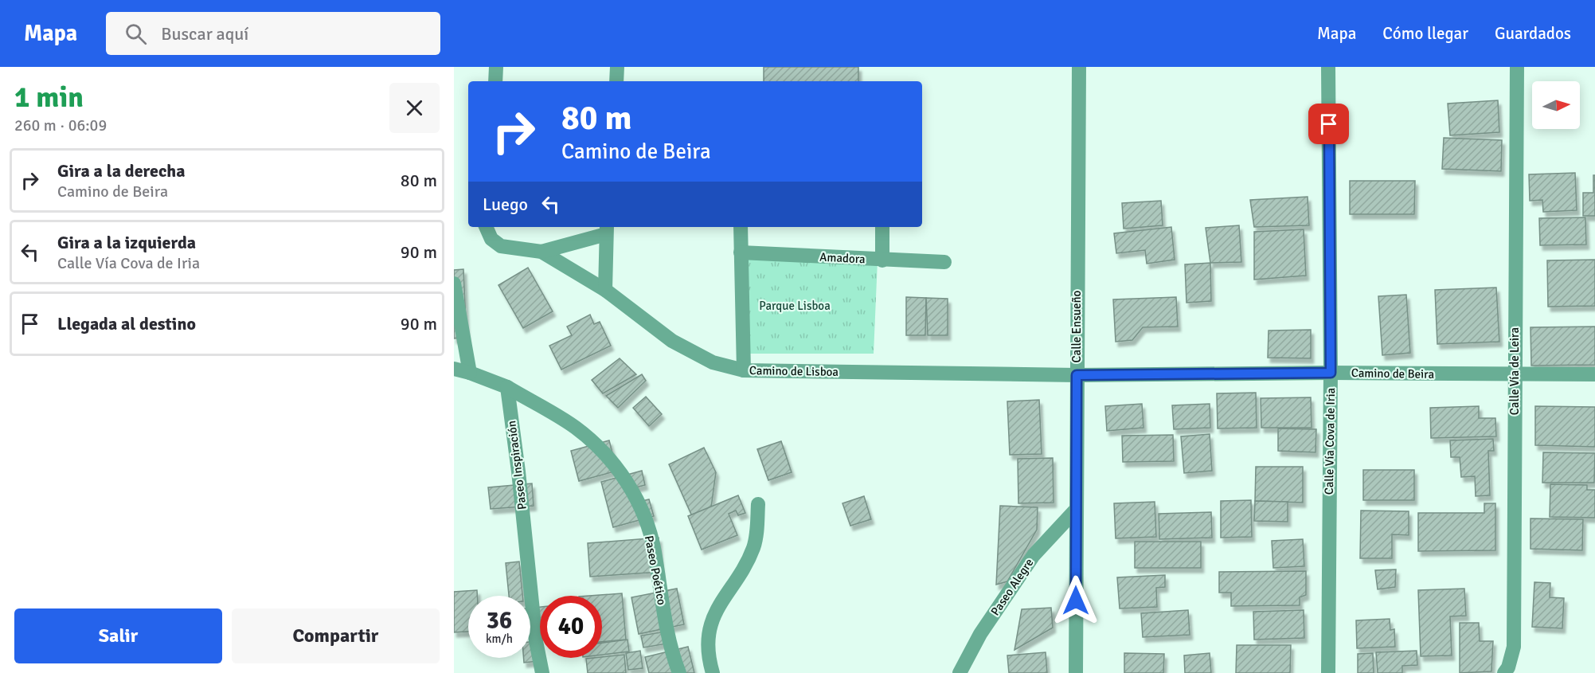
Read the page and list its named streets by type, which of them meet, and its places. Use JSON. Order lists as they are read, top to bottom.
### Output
{
  "streets": {
    "street": [
      "Amadora",
      "Calle Ensueño",
      "Camino de Lisboa",
      "Calle Vía de Leira",
      "Camino de Beira",
      "Calle Vía Cova de Iria",
      "Paseo Inspiración",
      "Paseo Poético",
      "Paseo Alegre"
    ]
  },
  "crossings": [
    ["Calle Ensueño", "Camino de Lisboa"],
    ["Calle Ensueño", "Camino de Beira"],
    ["Calle Ensueño", "Paseo Alegre"],
    ["Camino de Lisboa", "Camino de Beira"],
    ["Calle Vía de Leira", "Camino de Beira"],
    ["Camino de Beira", "Calle Vía Cova de Iria"],
    ["Paseo Inspiración", "Paseo Poético"]
  ],
  "parks": ["Parque Lisboa"],
  "north": "right",
  "page": {
    "header": "Mapa",
    "search": "Buscar aquí",
    "nav": ["Mapa", "Cómo llegar", "Guardados"],
    "heading": ["1 min", "260 m · 06:09"],
    "turn": ["80 m", "Camino de Beira"],
    "list": [
      {
        "name": "Gira a la derecha",
        "note": "Camino de Beira",
        "value": "80 m"
      },
      {
        "name": "Gira a la izquierda",
        "note": "Calle Vía Cova de Iria",
        "value": "90 m"
      },
      {
        "name": "Llegada al destino",
        "value": "90 m"
      }
    ],
    "then": "Luego",
    "speed": "36 km/h",
    "limit": "40",
    "buttons": ["Salir", "Compartir"]
  }
}
